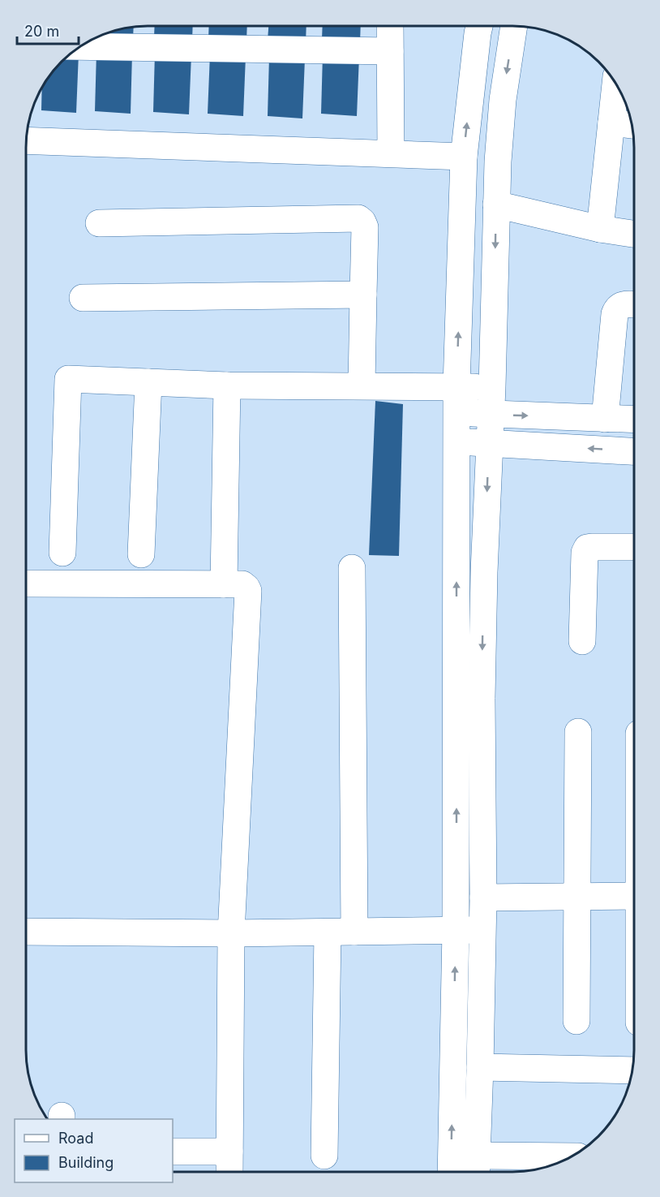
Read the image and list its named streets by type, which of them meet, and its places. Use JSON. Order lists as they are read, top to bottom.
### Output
{
  "legend": ["Road", "Building"],
  "scale_bar": "20 m"
}
